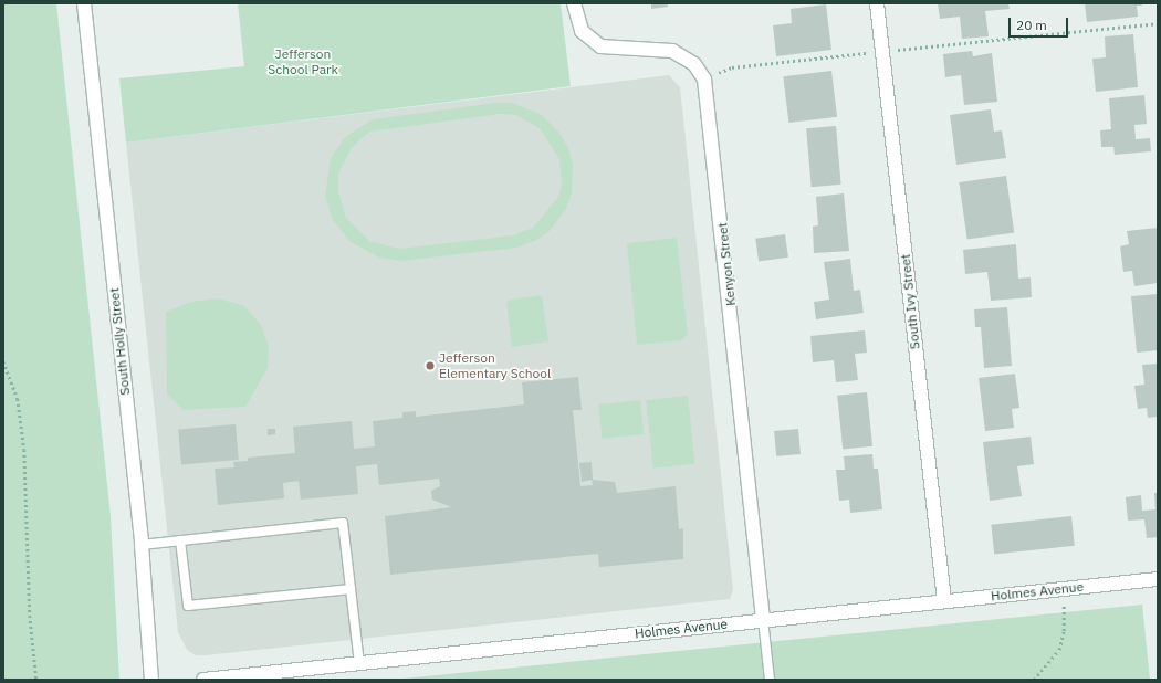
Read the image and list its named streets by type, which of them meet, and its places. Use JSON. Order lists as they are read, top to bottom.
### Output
{
  "streets": {
    "street": [
      "Kenyon Street",
      "South Ivy Street",
      "South Holly Street",
      "Holmes Avenue"
    ]
  },
  "crossings": [
    ["Kenyon Street", "Holmes Avenue"],
    ["South Ivy Street", "Holmes Avenue"]
  ],
  "parks": ["Jefferson School Park"],
  "places": ["Jefferson Elementary School"],
  "scale_bar": "20 m"
}
